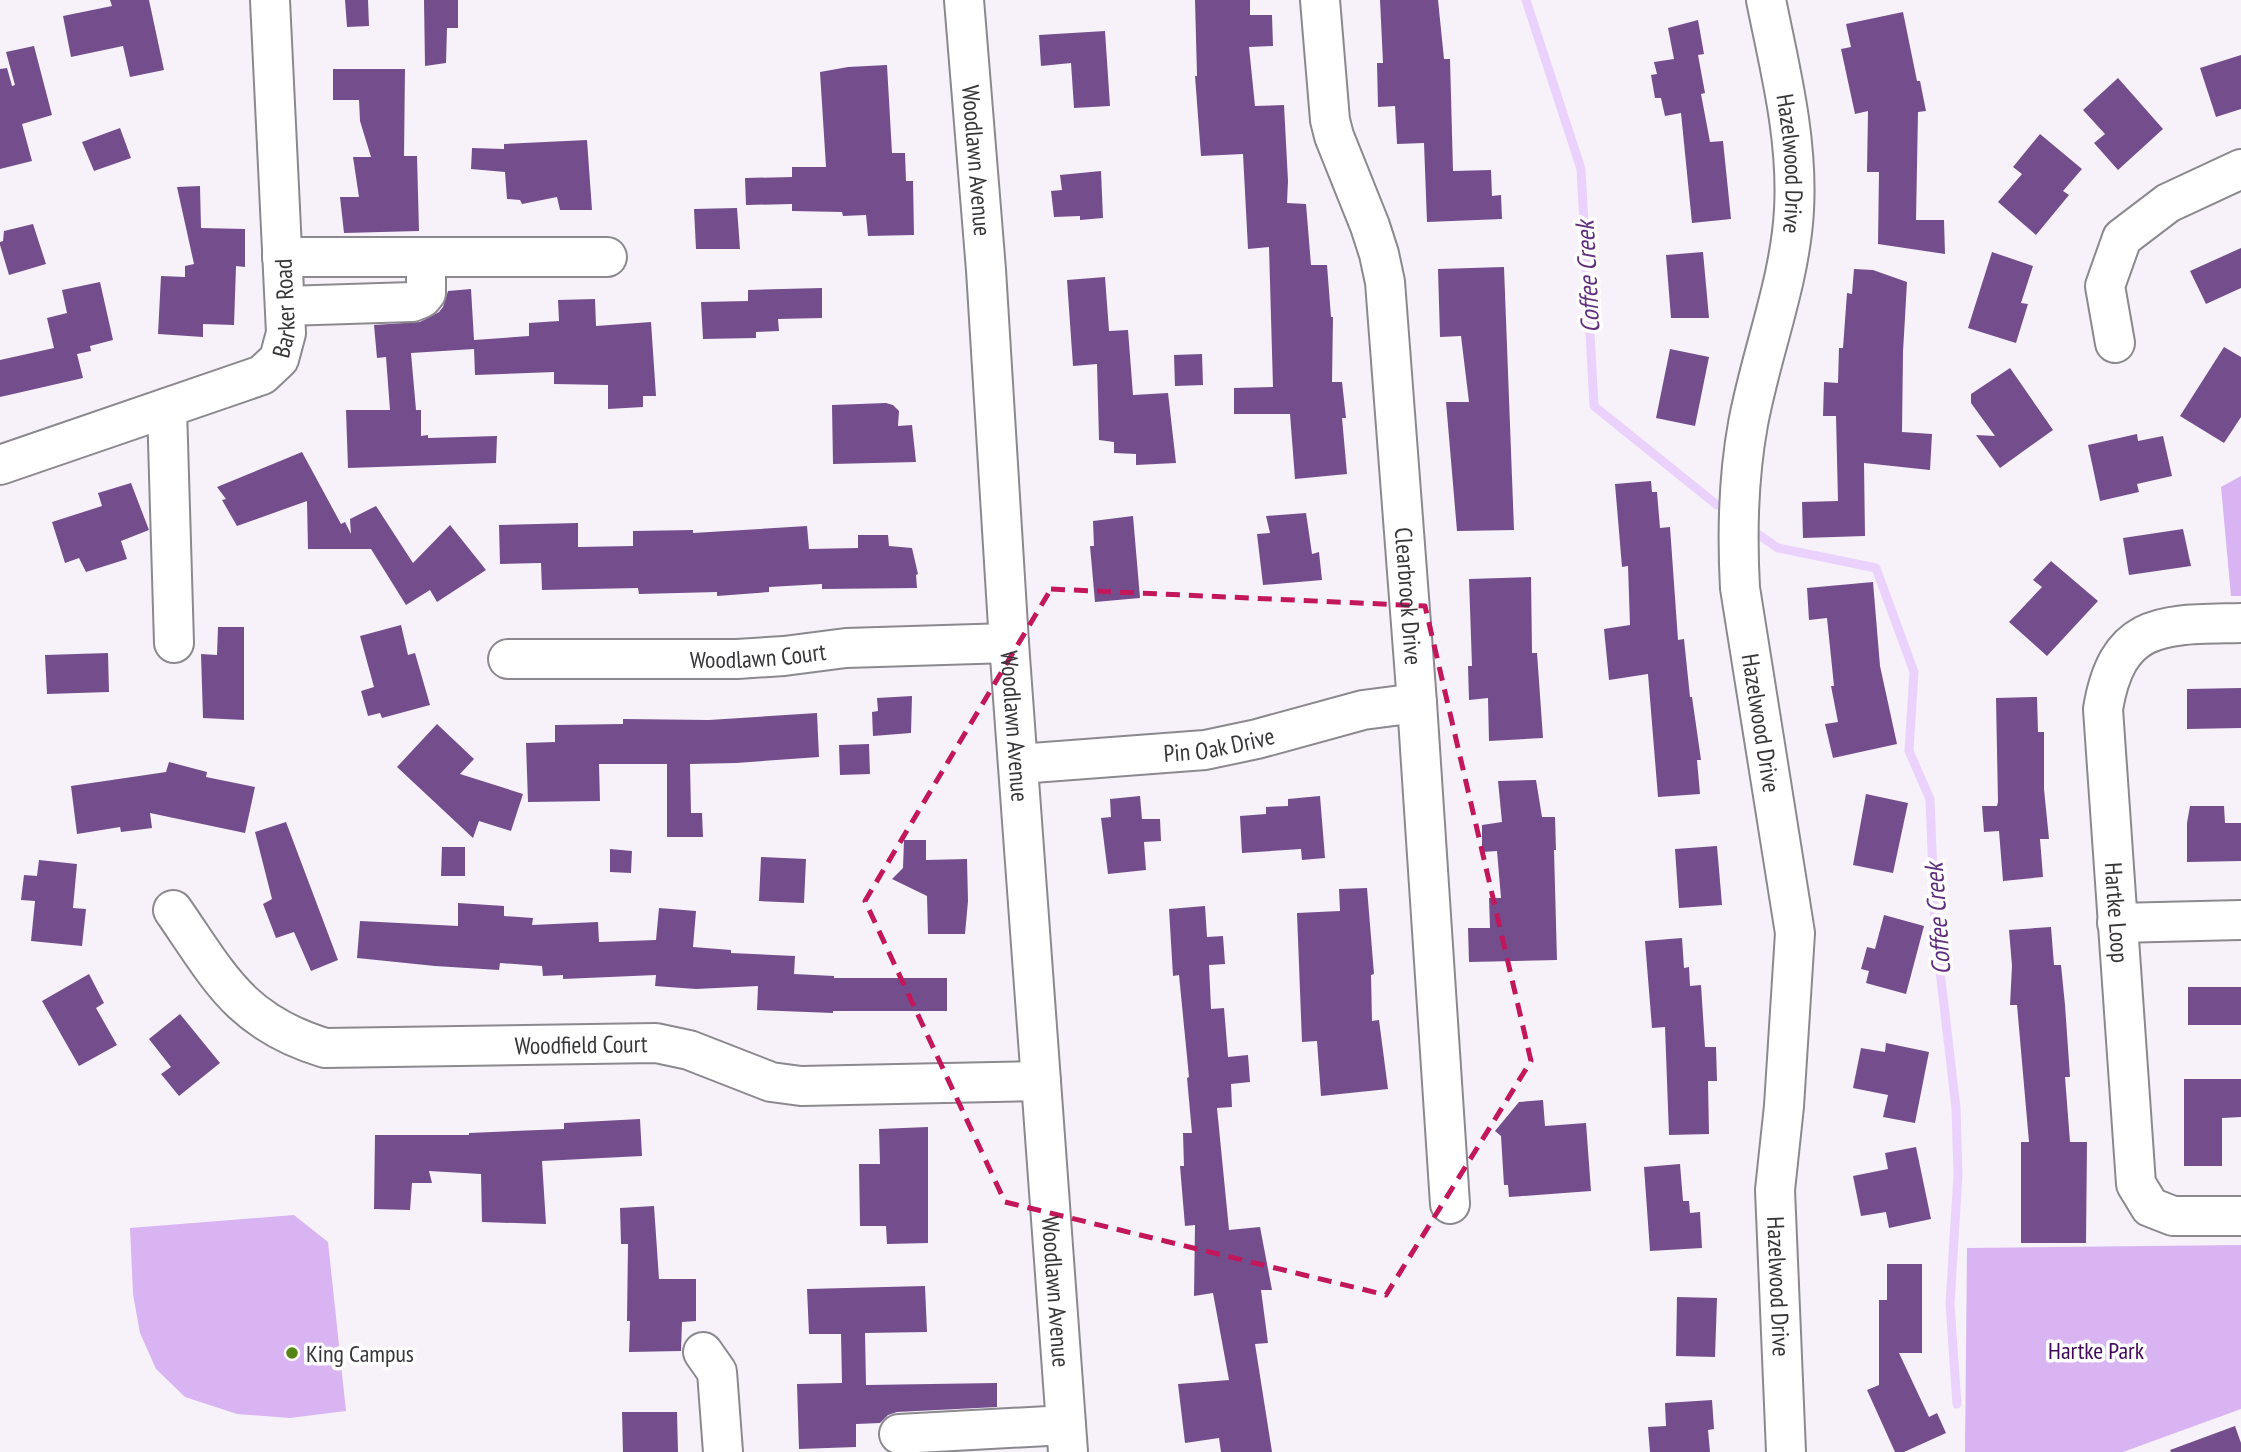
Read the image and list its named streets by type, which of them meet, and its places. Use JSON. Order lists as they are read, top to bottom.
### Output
{
  "streets": {
    "street": [
      "Woodlawn Avenue",
      "Hazelwood Drive",
      "Barker Road",
      "Clearbrook Drive",
      "Woodlawn Court",
      "Pin Oak Drive",
      "Hartke Loop",
      "Woodfield Court"
    ]
  },
  "crossings": [
    ["Woodlawn Avenue", "Woodlawn Court"],
    ["Woodlawn Avenue", "Pin Oak Drive"],
    ["Woodlawn Avenue", "Woodfield Court"],
    ["Clearbrook Drive", "Pin Oak Drive"]
  ],
  "water": ["Coffee Creek"],
  "parks": ["Hartke Park"],
  "places": ["King Campus"]
}
